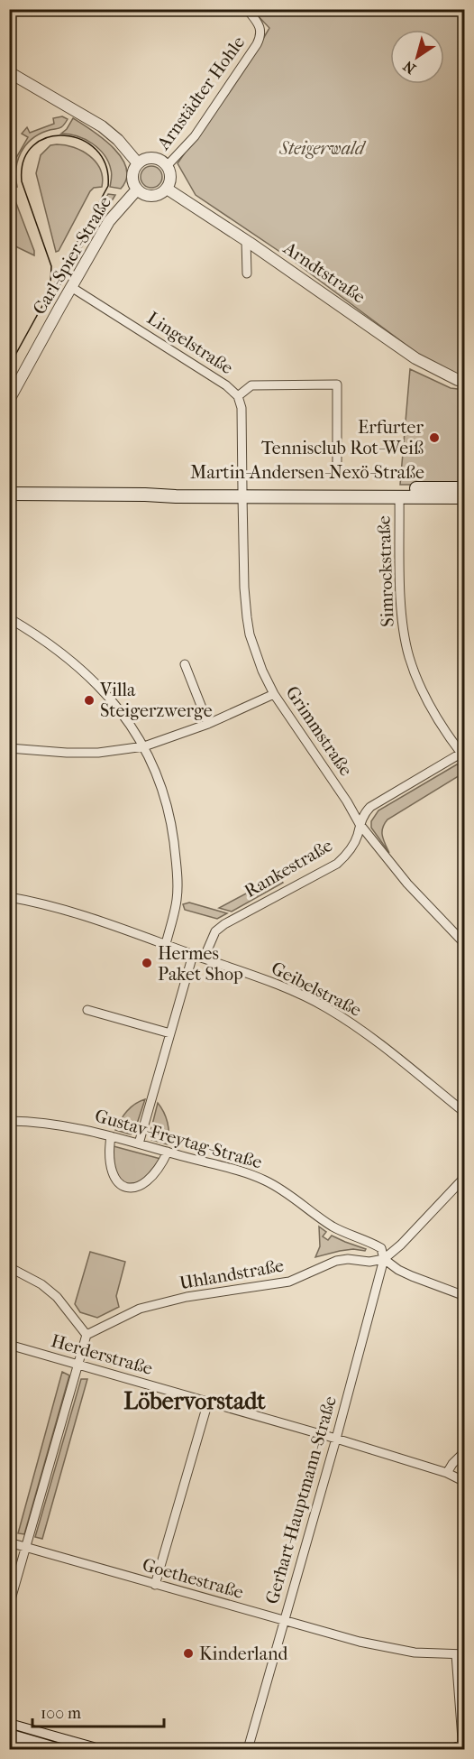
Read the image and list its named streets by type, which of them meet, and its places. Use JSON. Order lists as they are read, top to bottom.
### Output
{
  "streets": {
    "main road": ["Martin-Andersen-Nexö-Straße"],
    "street": [
      "Arnstädter Hohle",
      "Carl-Spier-Straße",
      "Arndtstraße",
      "Lingelstraße",
      "Simrockstraße",
      "Grimmstraße",
      "Rankestraße",
      "Geibelstraße",
      "Gustav-Freytag-Straße",
      "Uhlandstraße",
      "Herderstraße",
      "Gerhart-Hauptmann-Straße",
      "Goethestraße"
    ]
  },
  "crossings": [
    ["Arnstädter Hohle", "Carl-Spier-Straße"],
    ["Arnstädter Hohle", "Arndtstraße"],
    ["Carl-Spier-Straße", "Arndtstraße"],
    ["Carl-Spier-Straße", "Lingelstraße"],
    ["Lingelstraße", "Martin-Andersen-Nexö-Straße"],
    ["Lingelstraße", "Grimmstraße"],
    ["Martin-Andersen-Nexö-Straße", "Simrockstraße"],
    ["Martin-Andersen-Nexö-Straße", "Grimmstraße"],
    ["Simrockstraße", "Rankestraße"],
    ["Grimmstraße", "Rankestraße"],
    ["Rankestraße", "Geibelstraße"],
    ["Gustav-Freytag-Straße", "Uhlandstraße"],
    ["Gustav-Freytag-Straße", "Gerhart-Hauptmann-Straße"],
    ["Uhlandstraße", "Gerhart-Hauptmann-Straße"],
    ["Herderstraße", "Gerhart-Hauptmann-Straße"],
    ["Gerhart-Hauptmann-Straße", "Goethestraße"]
  ],
  "districts": ["Löbervorstadt"],
  "parks": ["Steigerwald"],
  "places": [
    "Erfurter Tennisclub Rot-Weiß",
    "Villa Steigerzwerge",
    "Hermes Paket Shop",
    "Kinderland"
  ],
  "scale_bar": "100 m",
  "north": "bottom left"
}
